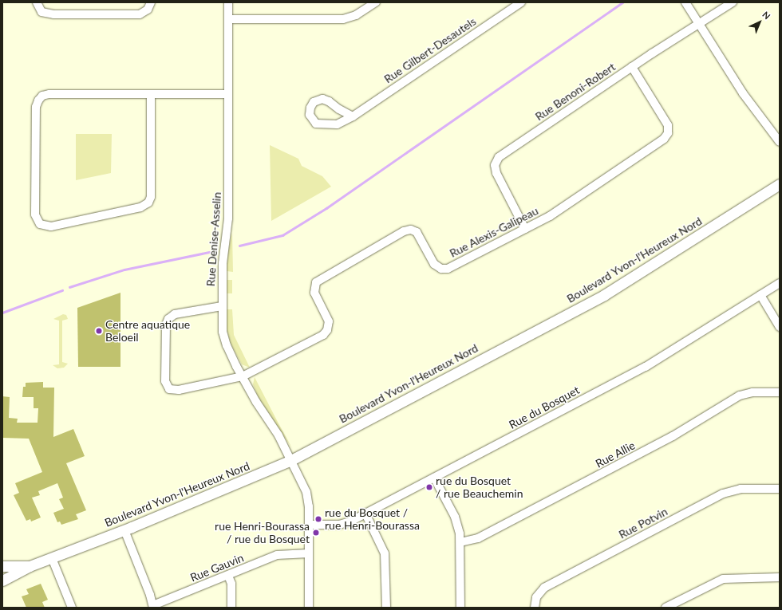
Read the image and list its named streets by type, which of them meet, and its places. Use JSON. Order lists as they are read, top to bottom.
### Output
{
  "streets": {
    "street": [
      "Rue Gilbert-Desautels",
      "Rue Benoni-Robert",
      "Rue Alexis-Galipeau",
      "Rue Denise-Asselin",
      "Boulevard Yvon-l'Heureux Nord",
      "Rue du Bosquet",
      "Rue Allie",
      "Rue Potvin",
      "Rue Gauvin"
    ]
  },
  "crossings": [
    ["Rue Benoni-Robert", "Rue Alexis-Galipeau"],
    ["Rue Alexis-Galipeau", "Rue Denise-Asselin"],
    ["Rue Denise-Asselin", "Boulevard Yvon-l'Heureux Nord"],
    ["Rue Denise-Asselin", "Rue du Bosquet"],
    ["Rue Denise-Asselin", "Rue Gauvin"]
  ],
  "places": [
    "Centre aquatique Beloeil",
    "rue du Bosquet / rue Beauchemin",
    "rue du Bosquet / rue Henri-Bourassa",
    "rue Henri-Bourassa / rue du Bosquet"
  ],
  "north": "top right"
}
